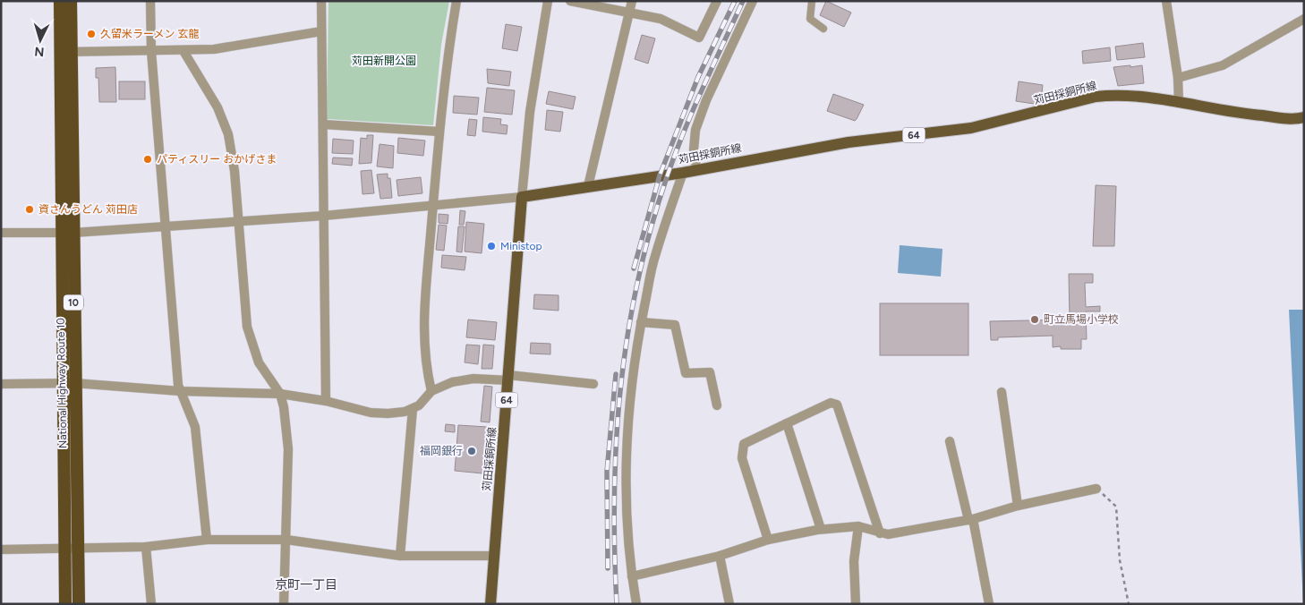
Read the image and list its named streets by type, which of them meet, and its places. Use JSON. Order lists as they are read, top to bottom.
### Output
{
  "streets": {
    "highway": ["10", "National Highway Route 10"],
    "main road": ["苅田採銅所線", "64"]
  },
  "districts": ["京町一丁目"],
  "parks": ["苅田新開公園"],
  "places": [
    "久留米ラーメン 玄龍",
    "パティスリー おかげさま",
    "資さんうどん 苅田店",
    "Ministop",
    "町立馬場小学校",
    "福岡銀行"
  ],
  "north": "bottom"
}
